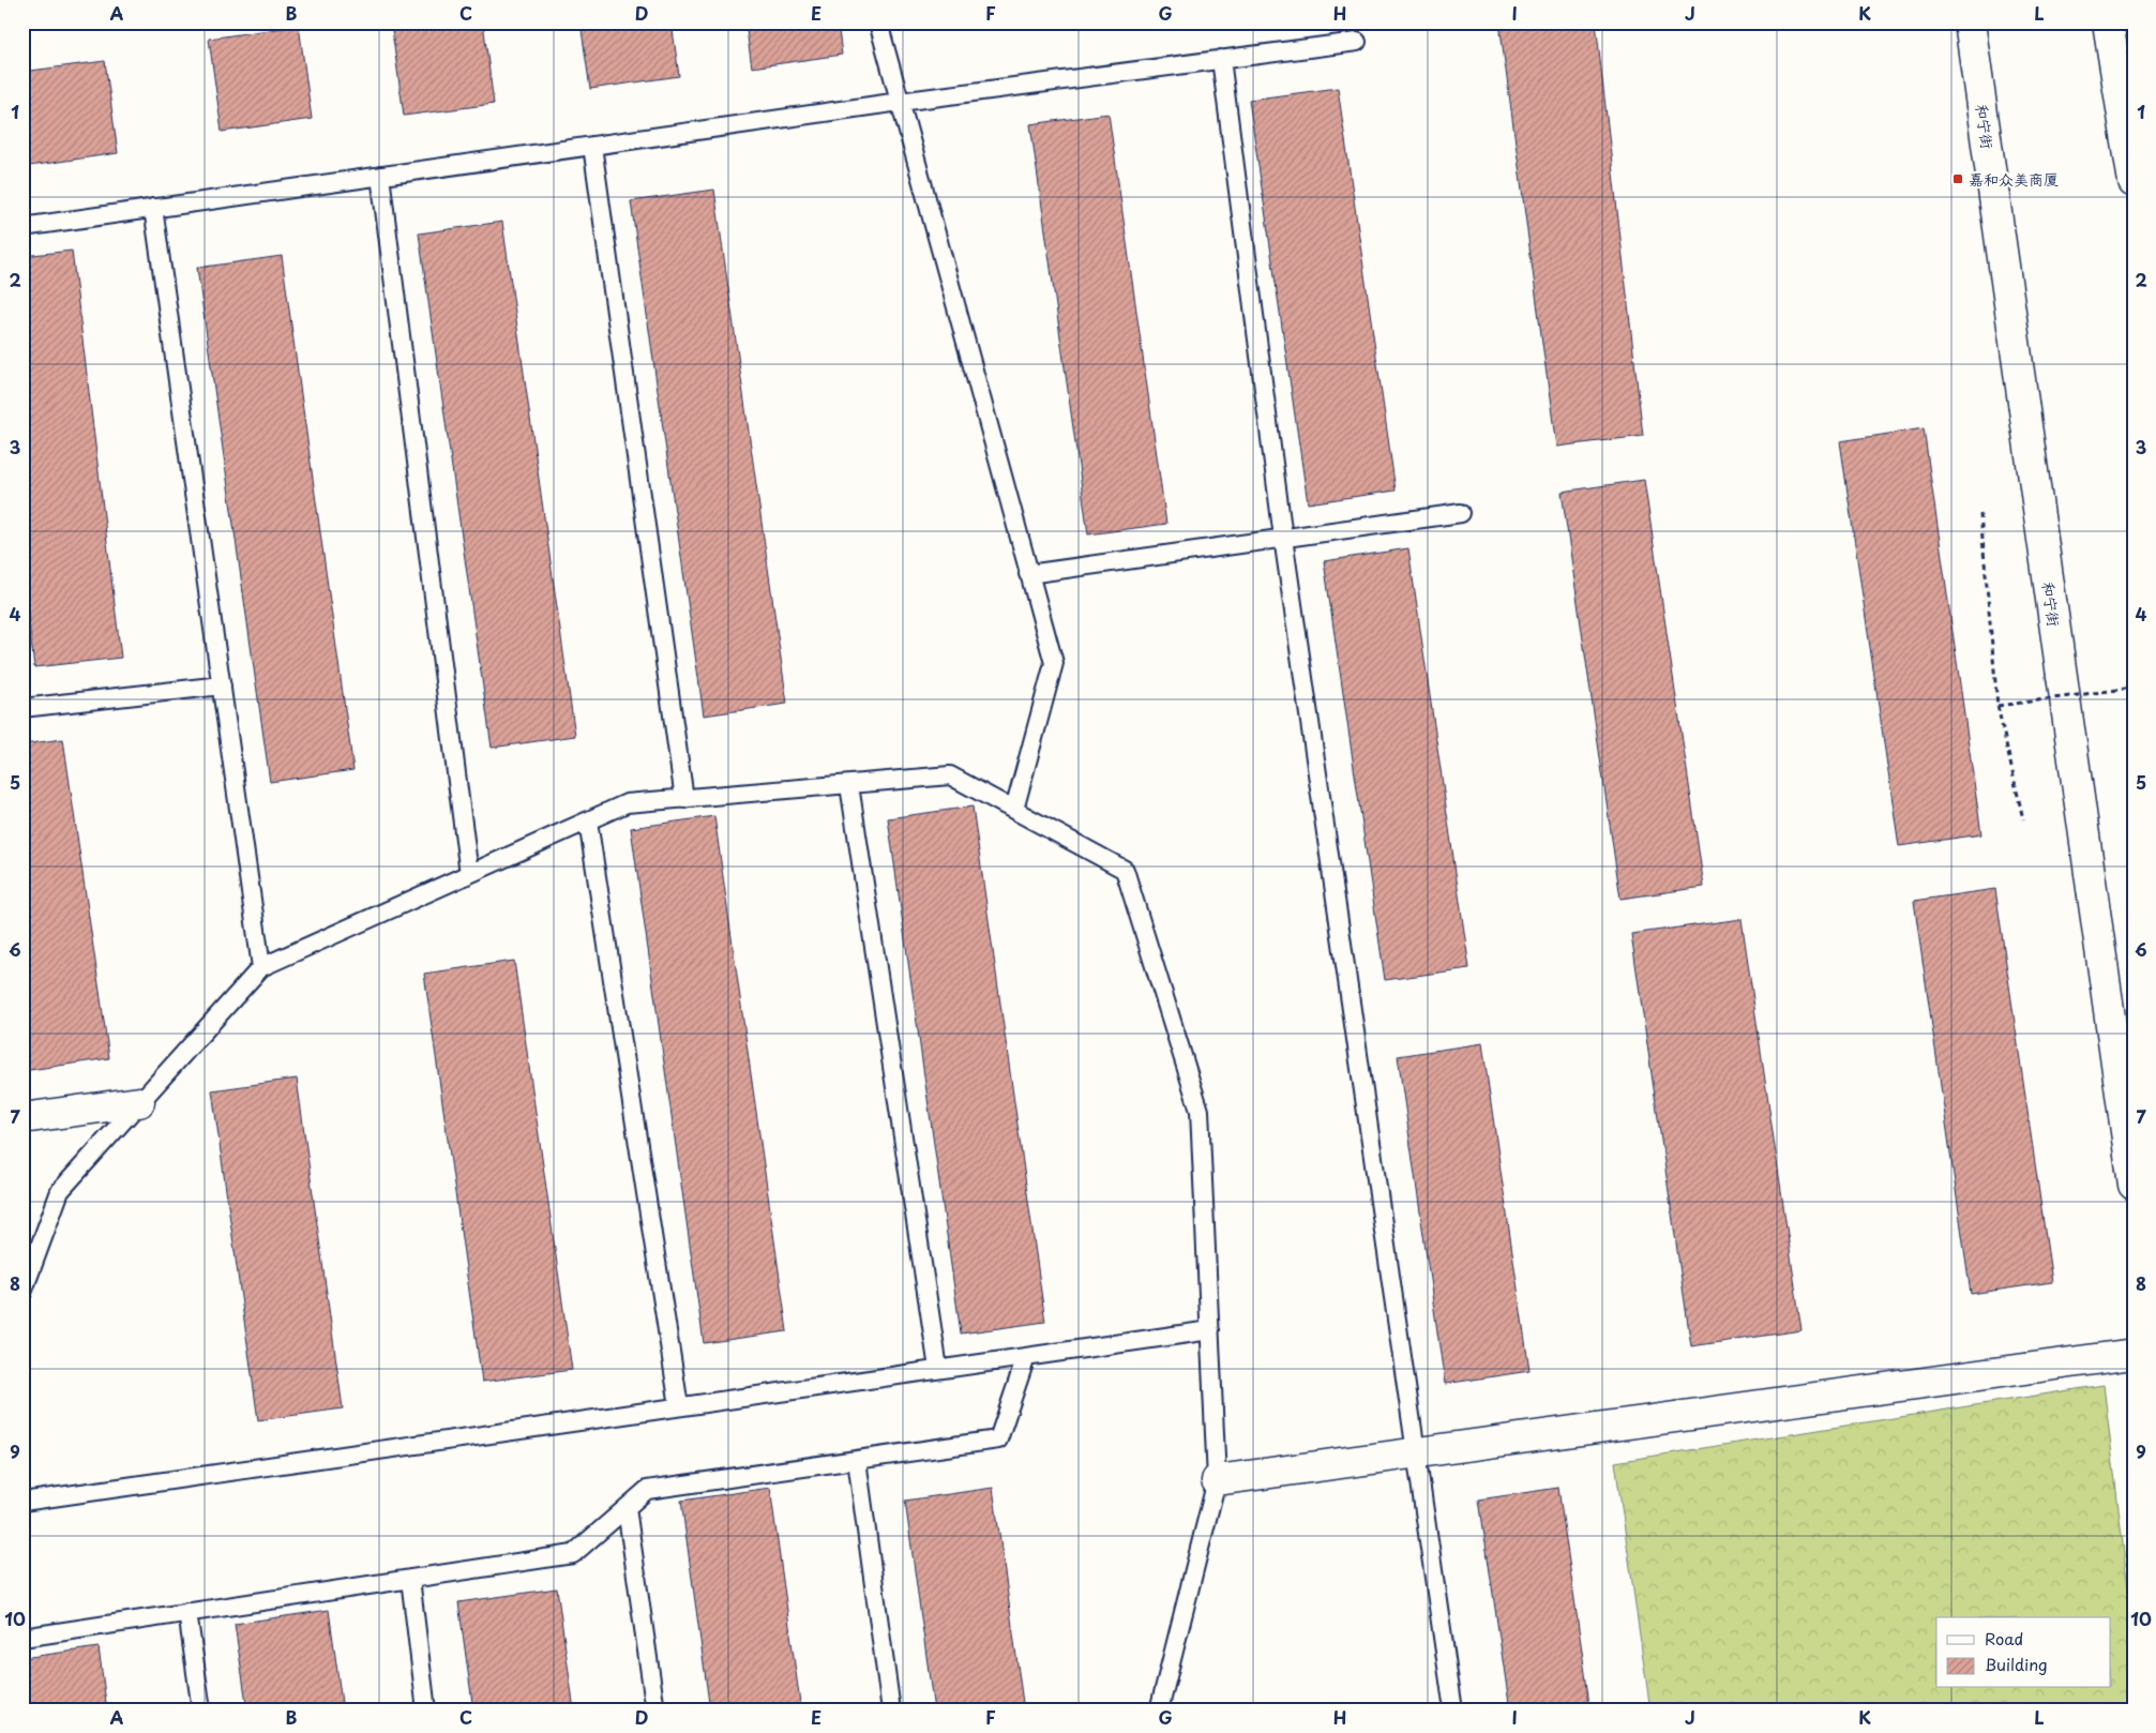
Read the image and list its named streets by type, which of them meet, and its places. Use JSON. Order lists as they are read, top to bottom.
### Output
{
  "streets": {
    "main road": ["和宁街"]
  },
  "places": {
    "transit": ["嘉和众美商厦"]
  },
  "legend": ["Road", "Building"],
  "grid": {
    "columns": [
      "A",
      "B",
      "C",
      "D",
      "E",
      "F",
      "G",
      "H",
      "I",
      "J",
      "K",
      "L"
    ],
    "rows": [
      "1",
      "2",
      "3",
      "4",
      "5",
      "6",
      "7",
      "8",
      "9",
      "10"
    ]
  }
}
